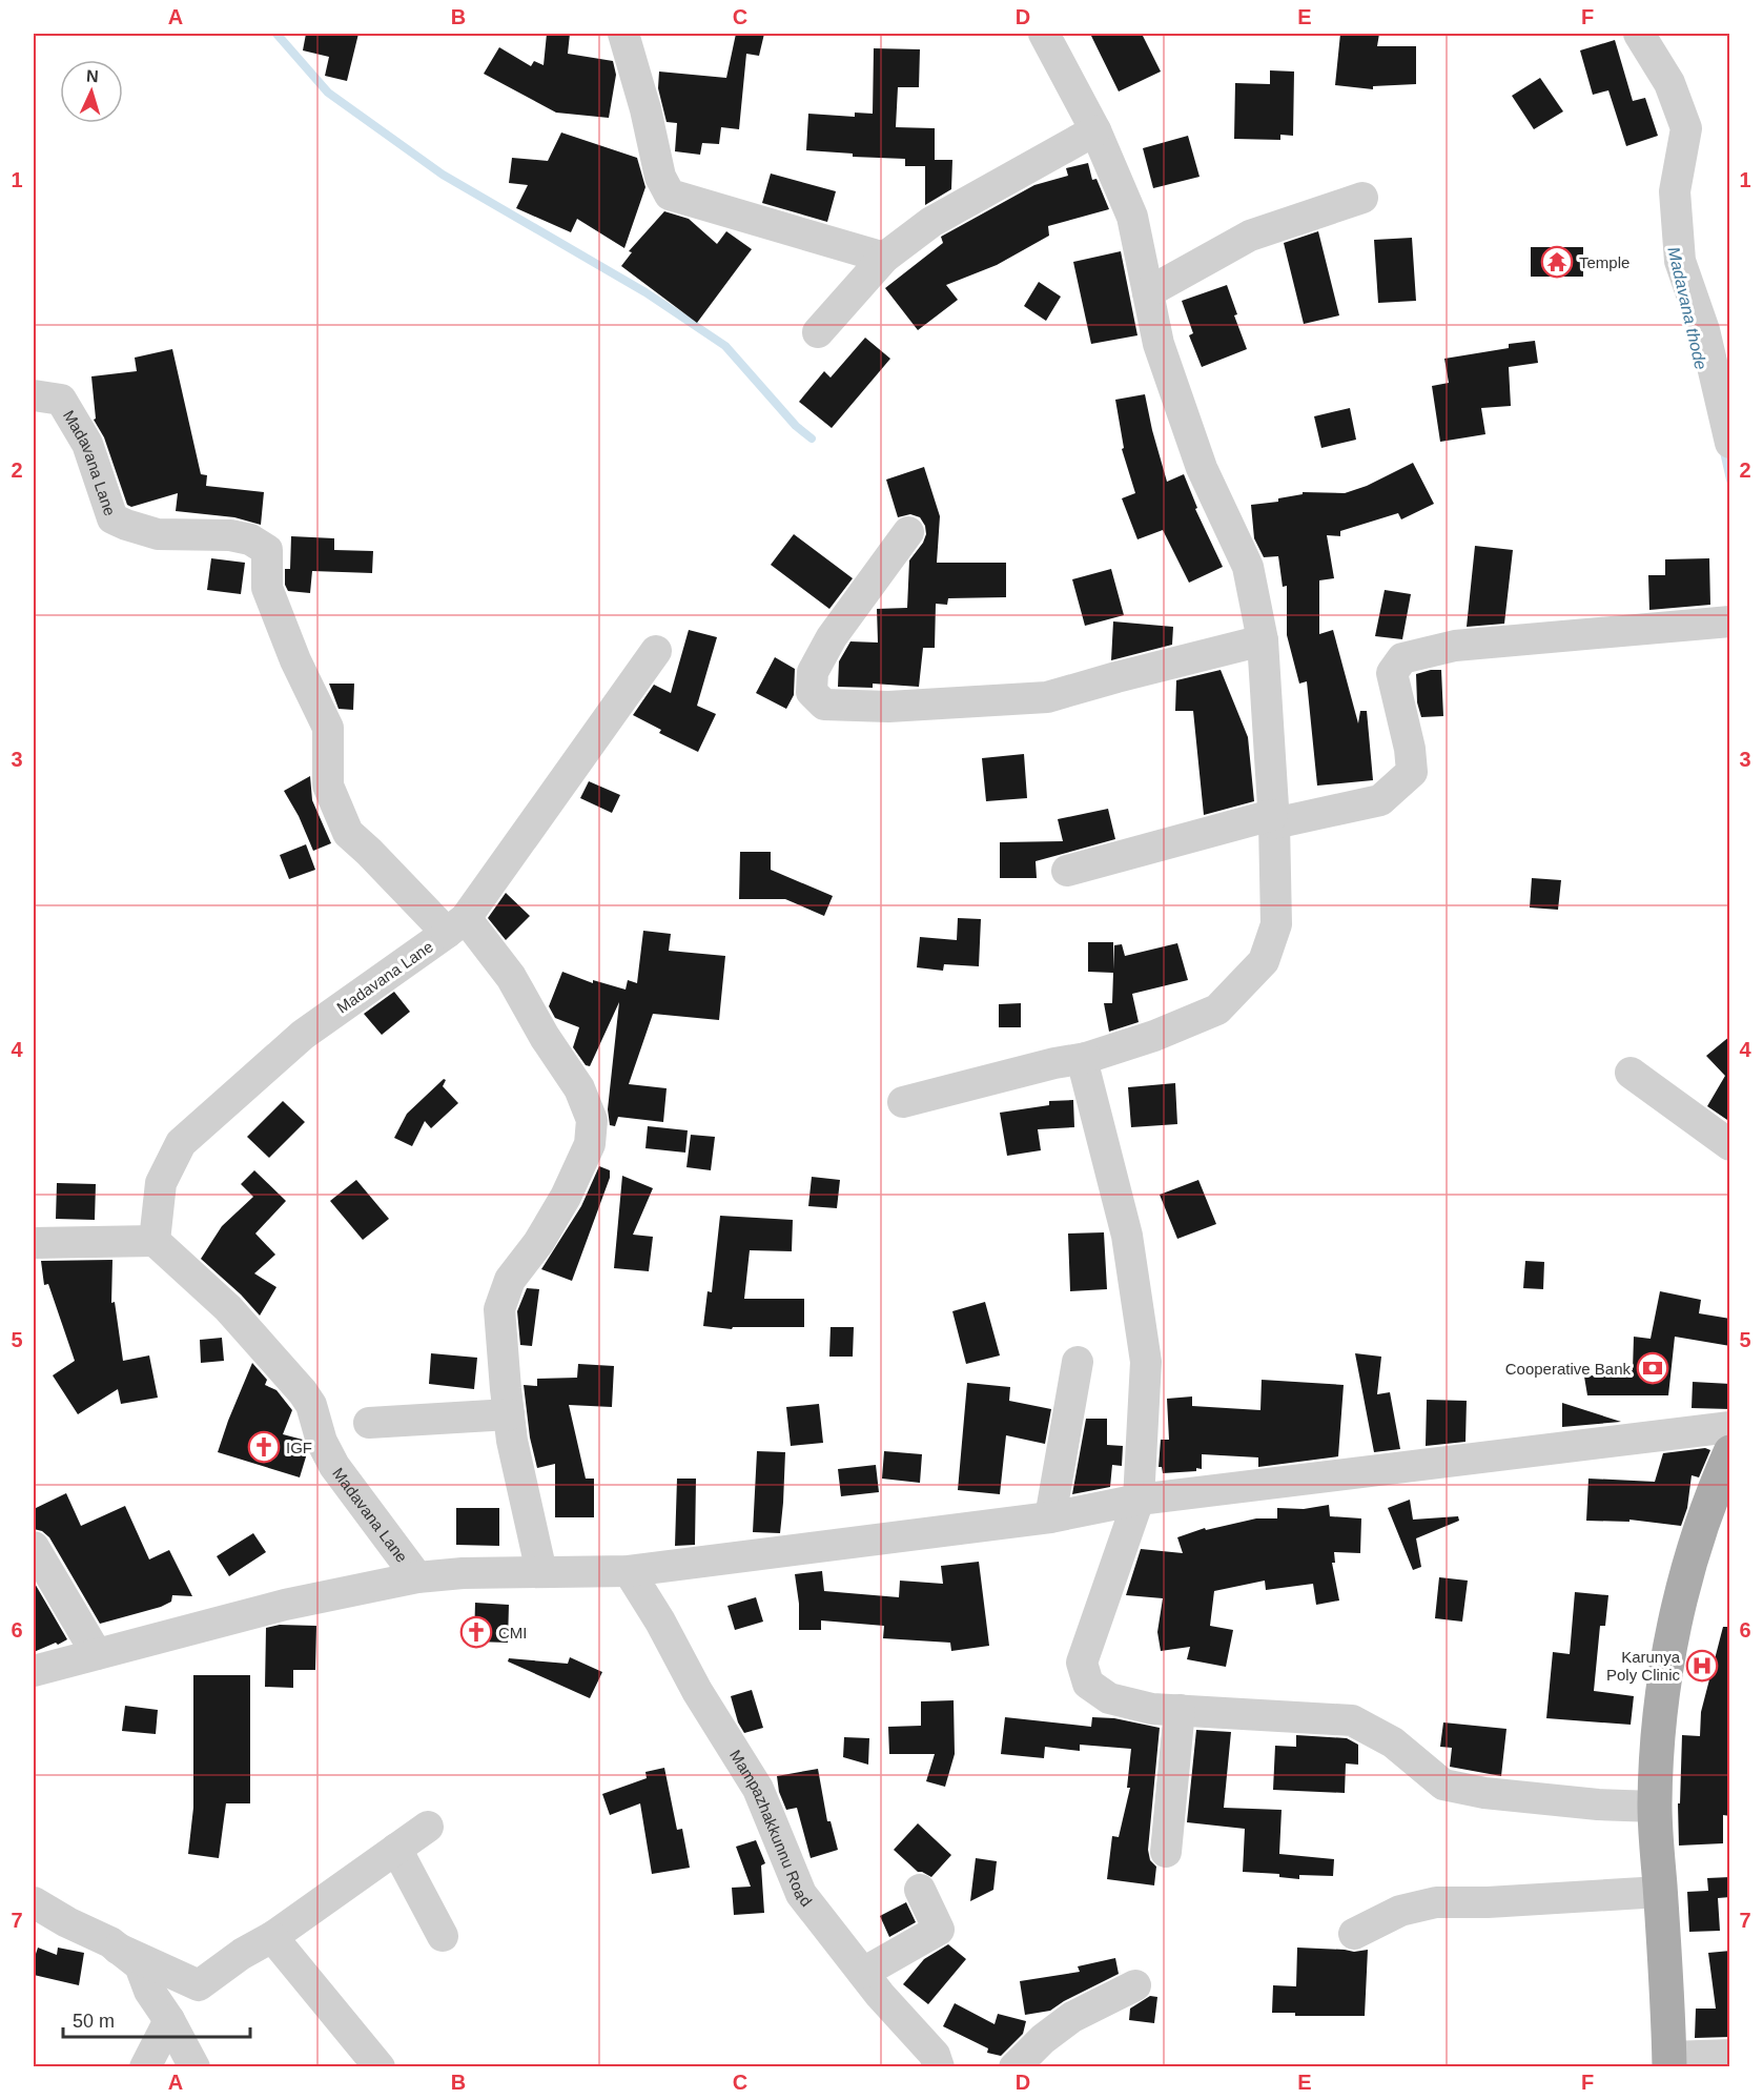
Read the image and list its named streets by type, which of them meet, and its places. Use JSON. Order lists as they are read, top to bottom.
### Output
{
  "streets": {
    "street": ["Madavana Lane", "Mampazhakkunnu Road"]
  },
  "water": ["Madavana thode"],
  "places": {
    "temple": ["Temple"],
    "bank": ["Cooperative Bank"],
    "church": ["IGF", "CMI"],
    "hospital": ["Karunya Poly Clinic"]
  },
  "scale_bar": "50 m",
  "north": "top",
  "grid": {
    "columns": [
      "A",
      "B",
      "C",
      "D",
      "E",
      "F"
    ],
    "rows": [
      "1",
      "2",
      "3",
      "4",
      "5",
      "6",
      "7"
    ]
  }
}
